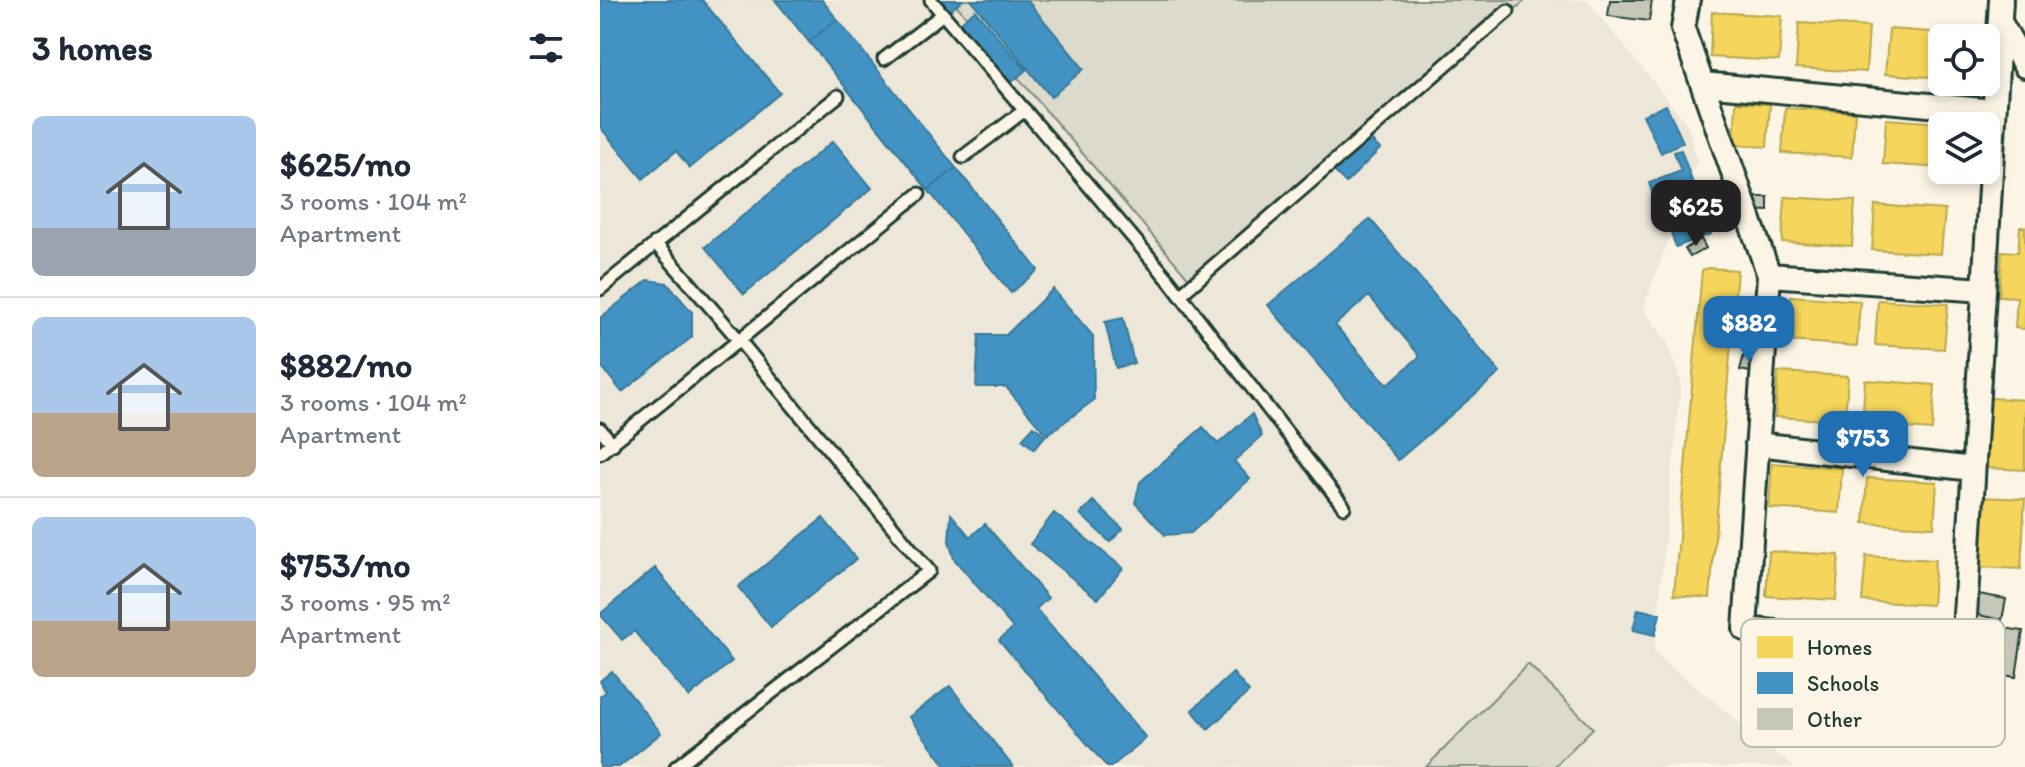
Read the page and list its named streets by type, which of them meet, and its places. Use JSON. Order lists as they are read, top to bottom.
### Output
{
  "legend": ["Homes", "Schools", "Other"],
  "page": {
    "heading": "3 homes",
    "list": [
      {
        "name": "$625/mo",
        "note": "3 rooms · 104 m² · Apartment"
      },
      {
        "name": "$882/mo",
        "note": "3 rooms · 104 m² · Apartment"
      },
      {
        "name": "$753/mo",
        "note": "3 rooms · 95 m² · Apartment"
      }
    ],
    "price": ["$625", "$882", "$753"]
  }
}
